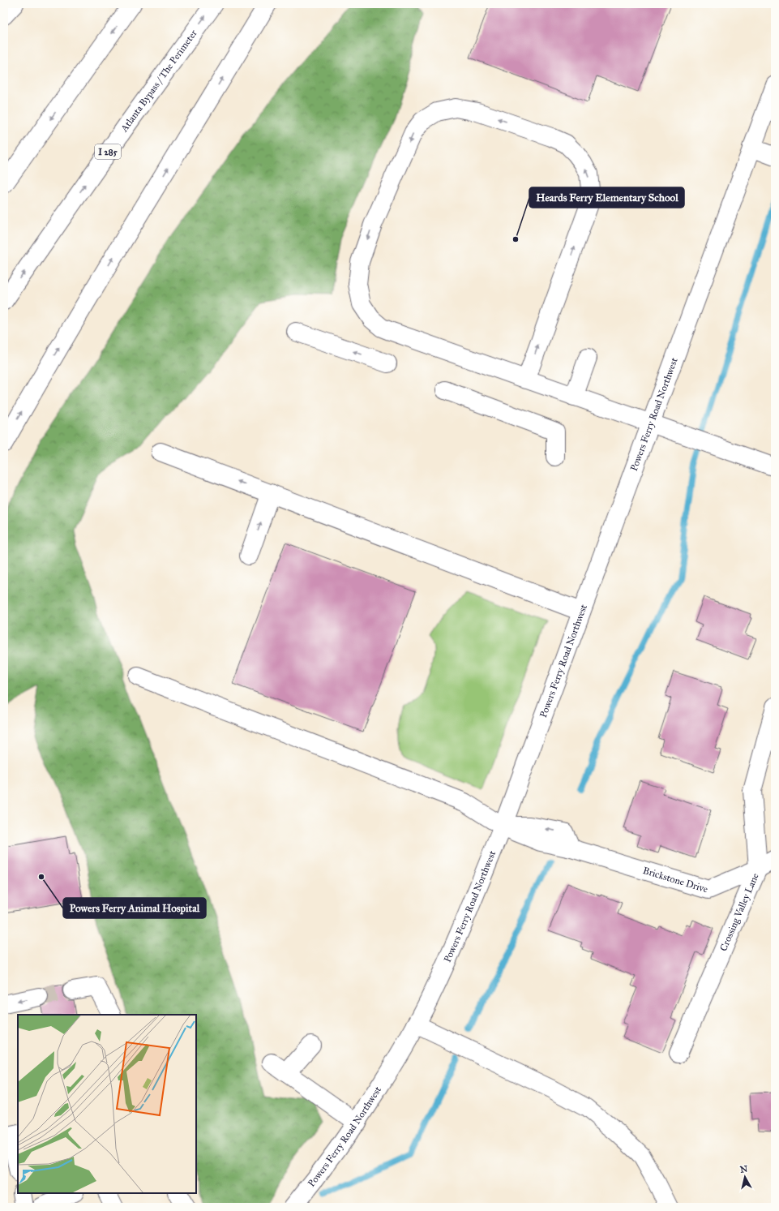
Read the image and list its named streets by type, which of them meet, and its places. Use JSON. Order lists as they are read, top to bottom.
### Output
{
  "streets": {
    "main road": [
      "Atlanta Bypass / The Perimeter",
      "I 285",
      "Powers Ferry Road Northwest",
      "Brickstone Drive",
      "Crossing Valley Lane"
    ]
  },
  "crossings": [
    ["Powers Ferry Road Northwest", "Brickstone Drive"],
    ["Brickstone Drive", "Crossing Valley Lane"]
  ],
  "places": ["Heards Ferry Elementary School", "Powers Ferry Animal Hospital"],
  "north": "top"
}
